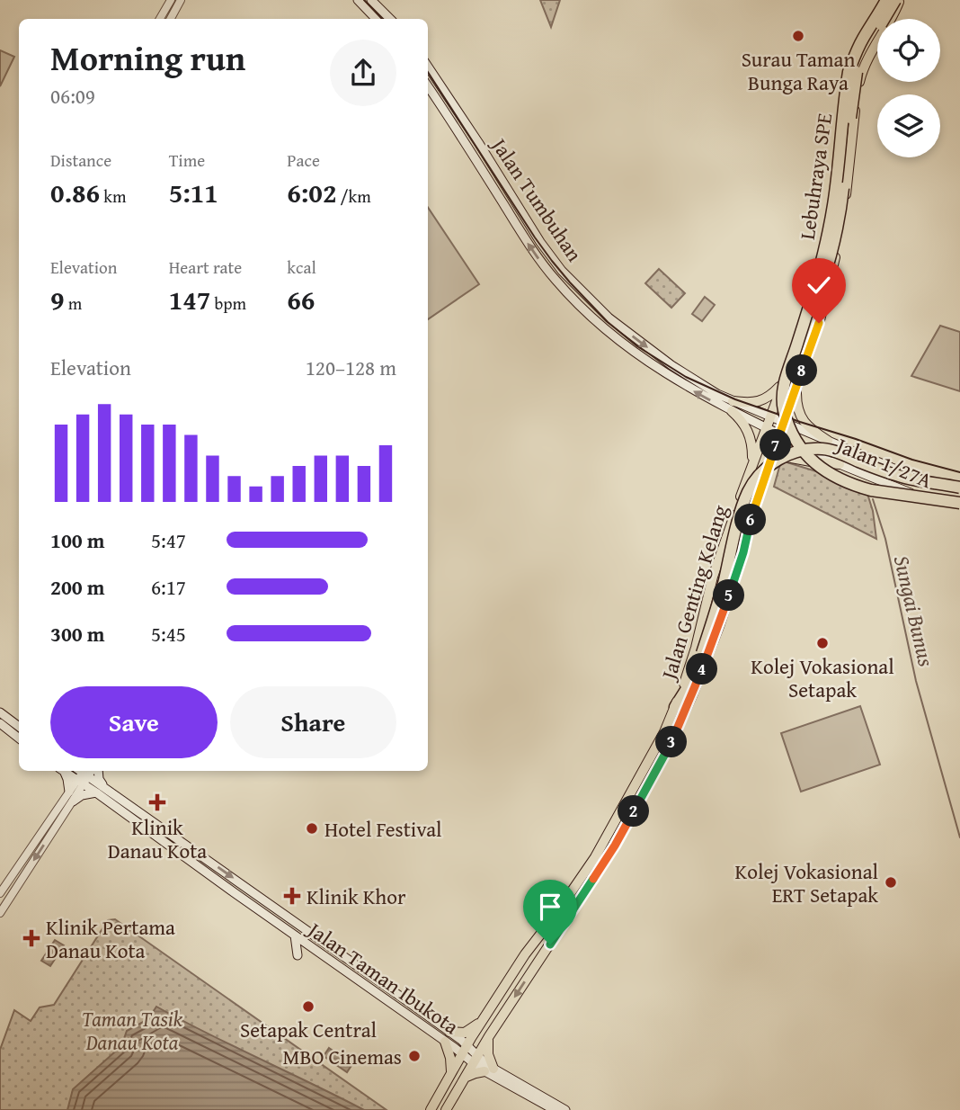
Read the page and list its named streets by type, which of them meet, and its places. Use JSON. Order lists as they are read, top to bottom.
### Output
{
  "streets": {
    "highway": ["Lebuhraya SPE"],
    "main road": [
      "Jalan Tumbuhan",
      "Jalan 1/27A",
      "Jalan Genting Kelang",
      "Jalan Taman Ibukota"
    ]
  },
  "crossings": [
    ["Lebuhraya SPE", "Jalan 1/27A"],
    ["Lebuhraya SPE", "Jalan Genting Kelang"],
    ["Jalan Tumbuhan", "Jalan 1/27A"],
    ["Jalan Tumbuhan", "Jalan Genting Kelang"],
    ["Jalan 1/27A", "Jalan Genting Kelang"],
    ["Jalan Genting Kelang", "Jalan Taman Ibukota"]
  ],
  "water": ["Sungai Bunus"],
  "parks": ["Taman Tasik Danau Kota"],
  "places": {
    "other": [
      "Surau Taman Bunga Raya",
      "Kolej Vokasional Setapak",
      "Hotel Festival",
      "Kolej Vokasional ERT Setapak",
      "Setapak Central",
      "MBO Cinemas"
    ],
    "health": ["Klinik Danau Kota", "Klinik Khor", "Klinik Pertama Danau Kota"]
  },
  "page": {
    "heading": ["Morning run", "06:09"],
    "stats": [
      ["Distance", "0.86 km"],
      ["Time", "5:11"],
      ["Pace", "6:02 /km"],
      ["Elevation", "9 m"],
      ["Heart rate", "147 bpm"],
      ["kcal", "66"]
    ],
    "chart": ["Elevation", "120–128 m"],
    "pins": [
      "8",
      "7",
      "6",
      "5",
      "4",
      "3",
      "2"
    ],
    "list": [
      {
        "name": "100 m",
        "note": "5:47"
      },
      {
        "name": "200 m",
        "note": "6:17"
      },
      {
        "name": "300 m",
        "note": "5:45"
      }
    ],
    "buttons": ["Save", "Share"]
  }
}
